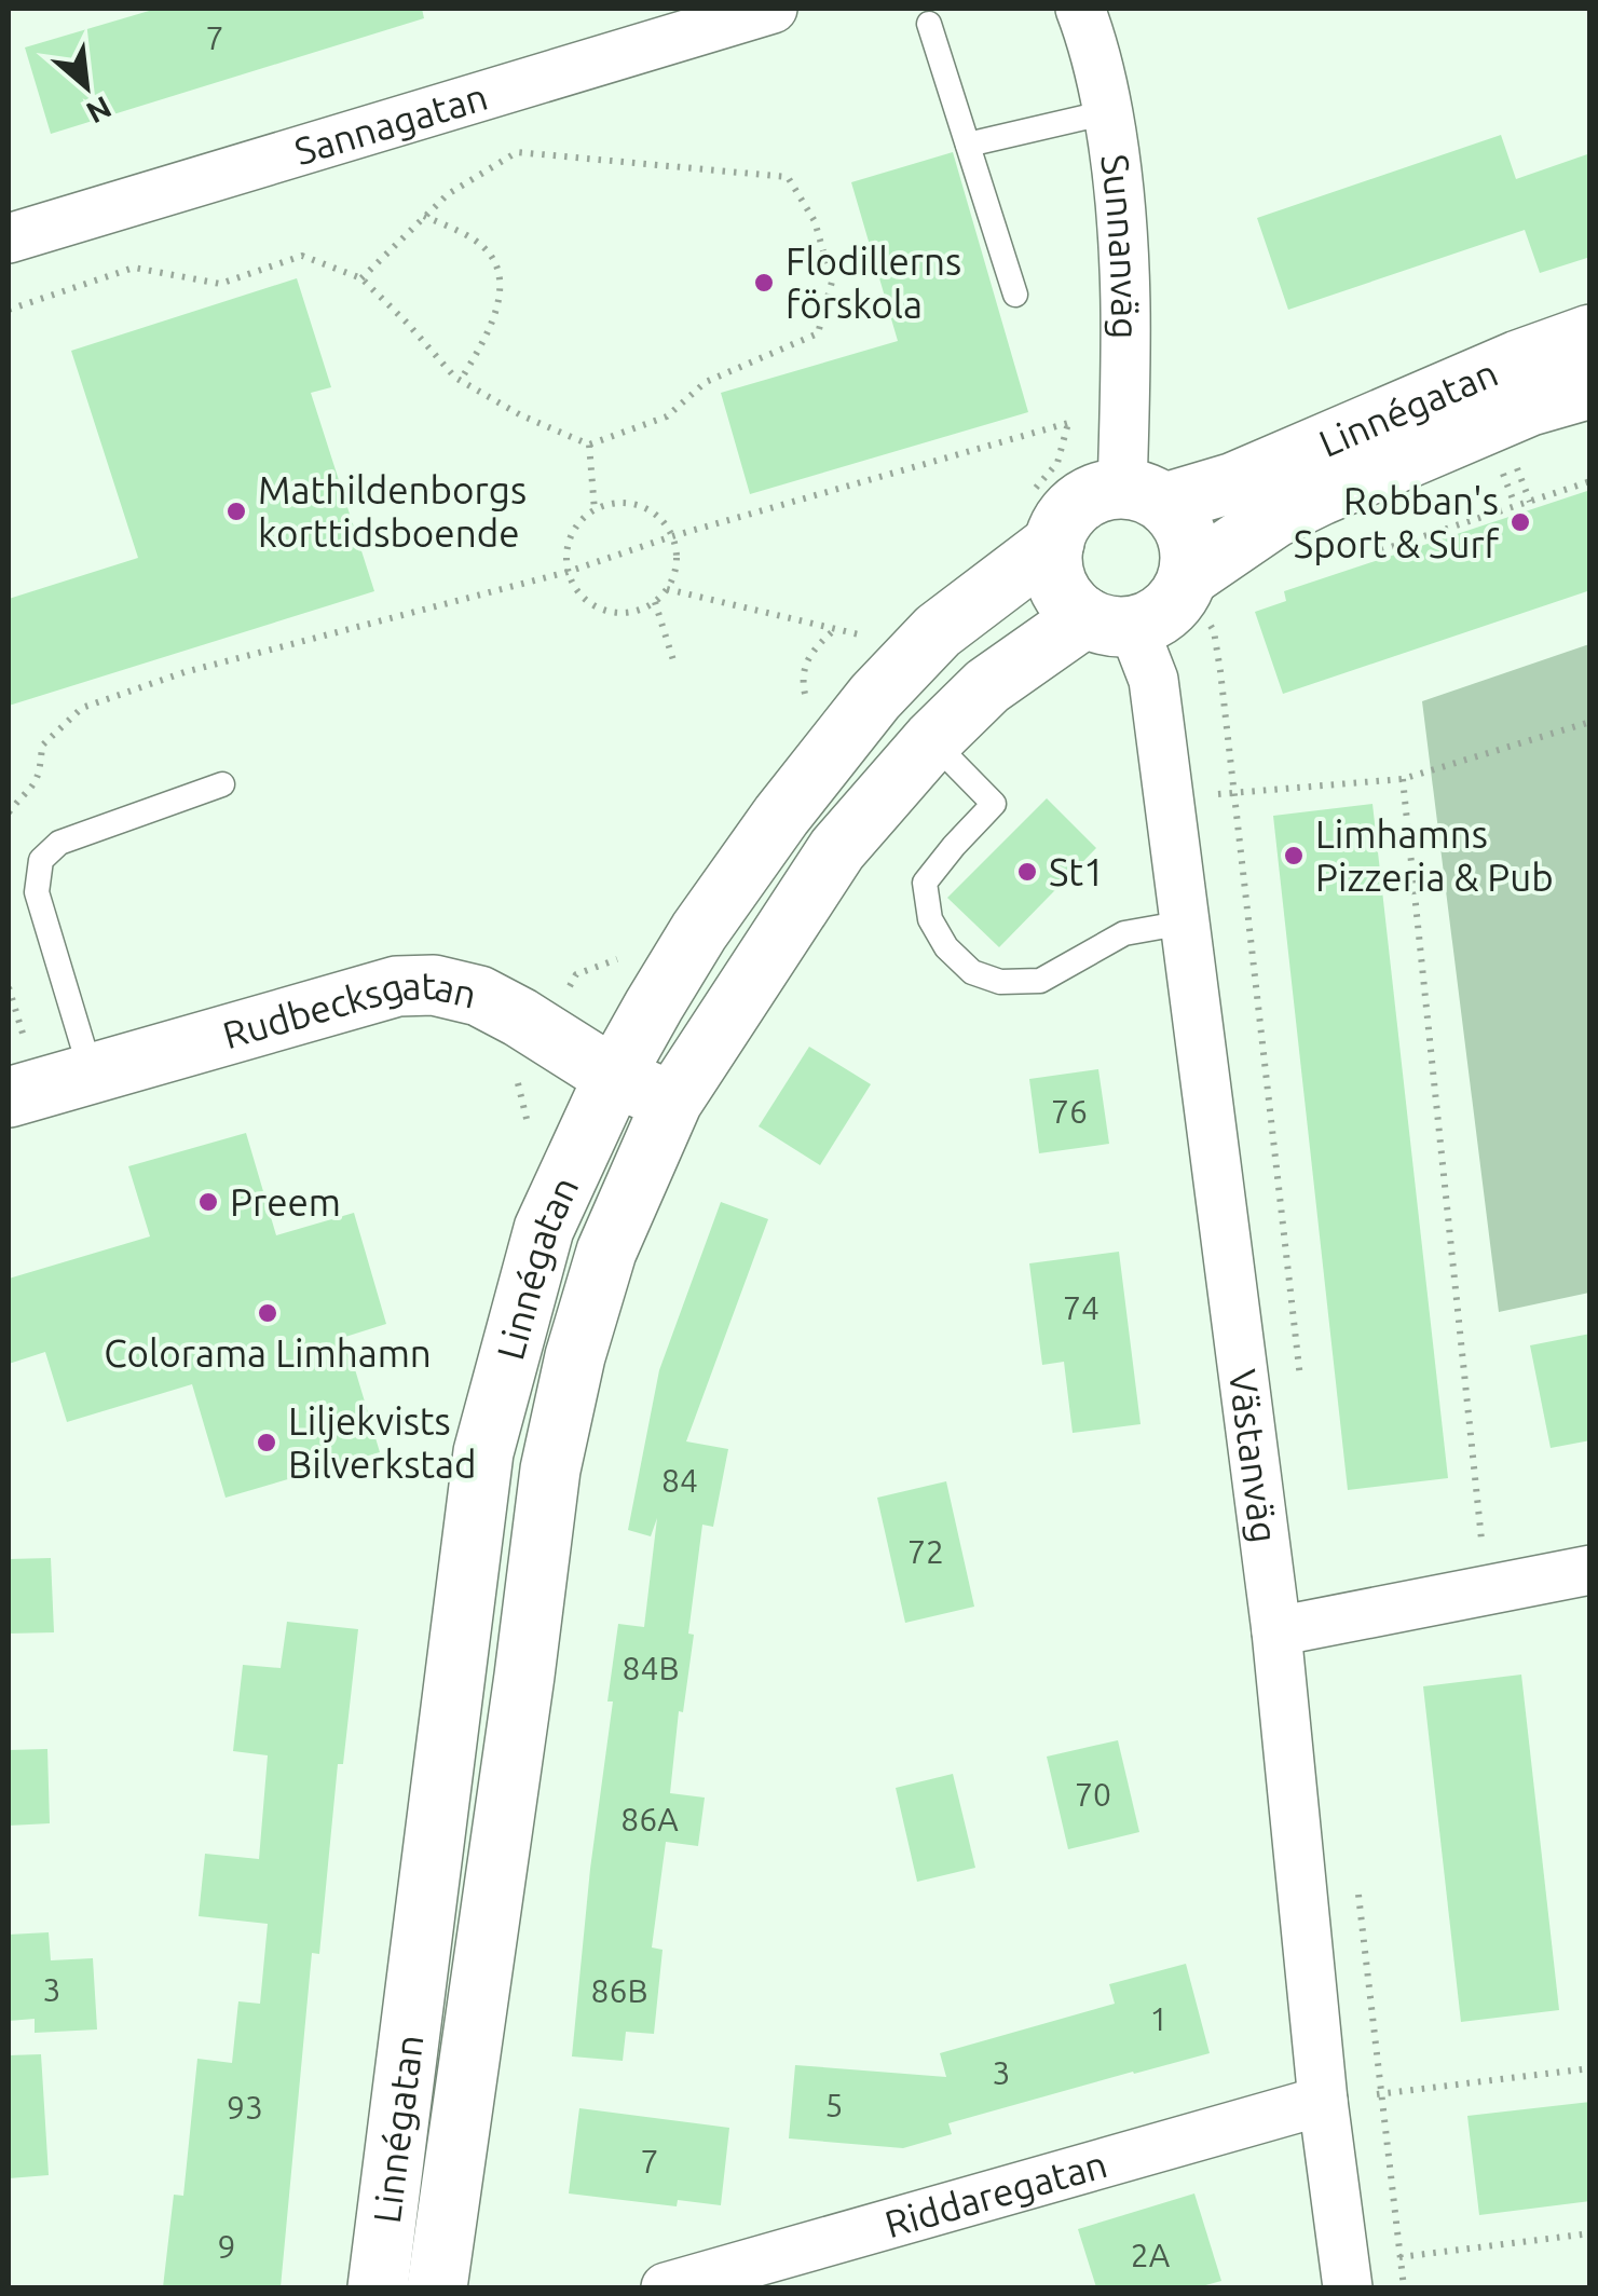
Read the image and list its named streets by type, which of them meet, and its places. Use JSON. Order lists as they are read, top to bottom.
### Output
{
  "streets": {
    "street": [
      "Sannagatan",
      "Sunnanväg",
      "Linnégatan",
      "Rudbecksgatan",
      "Västanväg",
      "Riddaregatan"
    ]
  },
  "crossings": [
    ["Sunnanväg", "Linnégatan"],
    ["Sunnanväg", "Västanväg"],
    ["Linnégatan", "Rudbecksgatan"],
    ["Linnégatan", "Västanväg"],
    ["Västanväg", "Riddaregatan"]
  ],
  "places": [
    "Flodillerns förskola",
    "Mathildenborgs korttidsboende",
    "Robban's Sport & Surf",
    "Limhamns Pizzeria & Pub",
    "St1",
    "Preem",
    "Colorama Limhamn",
    "Liljekvists Bilverkstad"
  ],
  "house_numbers": [
    "7",
    "76",
    "74",
    "84",
    "72",
    "84B",
    "70",
    "86A",
    "3",
    "86B",
    "1",
    "3",
    "5",
    "93",
    "7",
    "9",
    "2A"
  ],
  "north": "bottom right"
}
